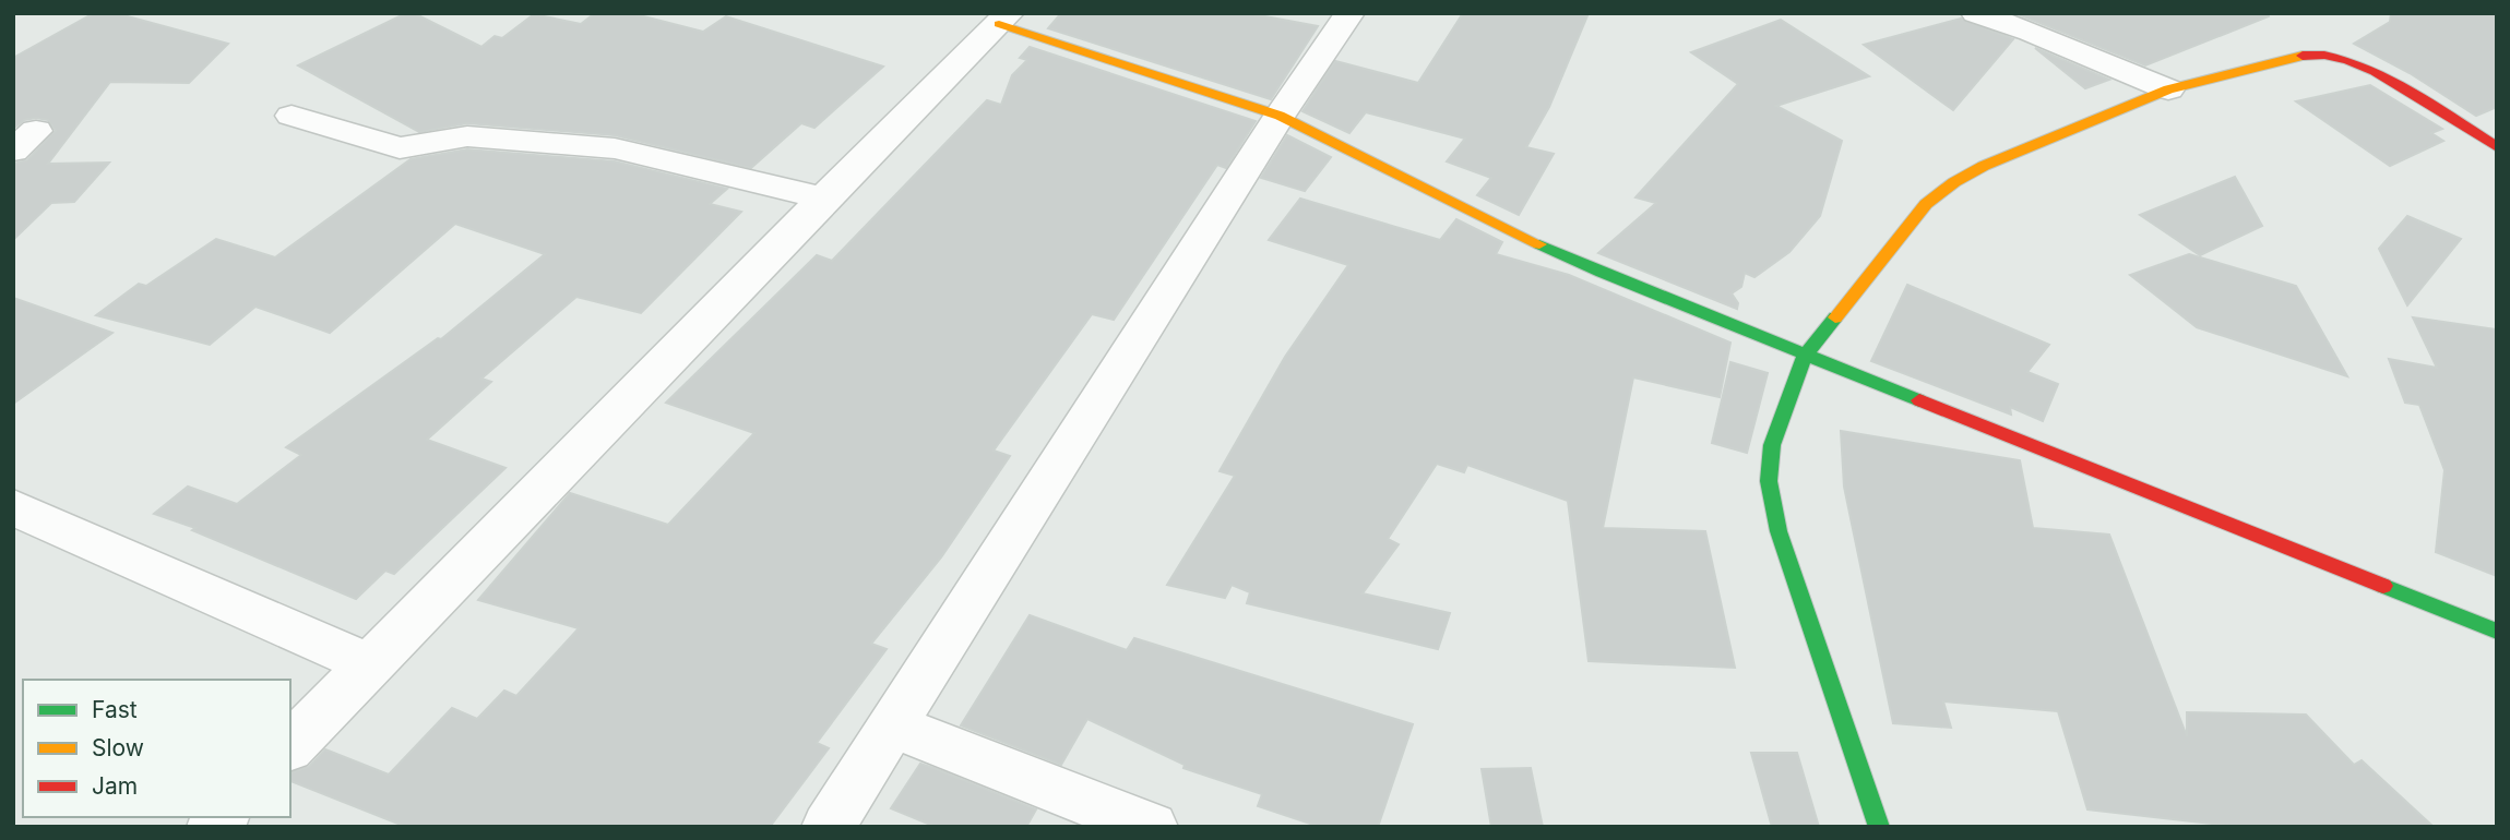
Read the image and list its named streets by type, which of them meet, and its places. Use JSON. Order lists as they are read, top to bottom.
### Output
{
  "legend": ["Fast", "Slow", "Jam"]
}
